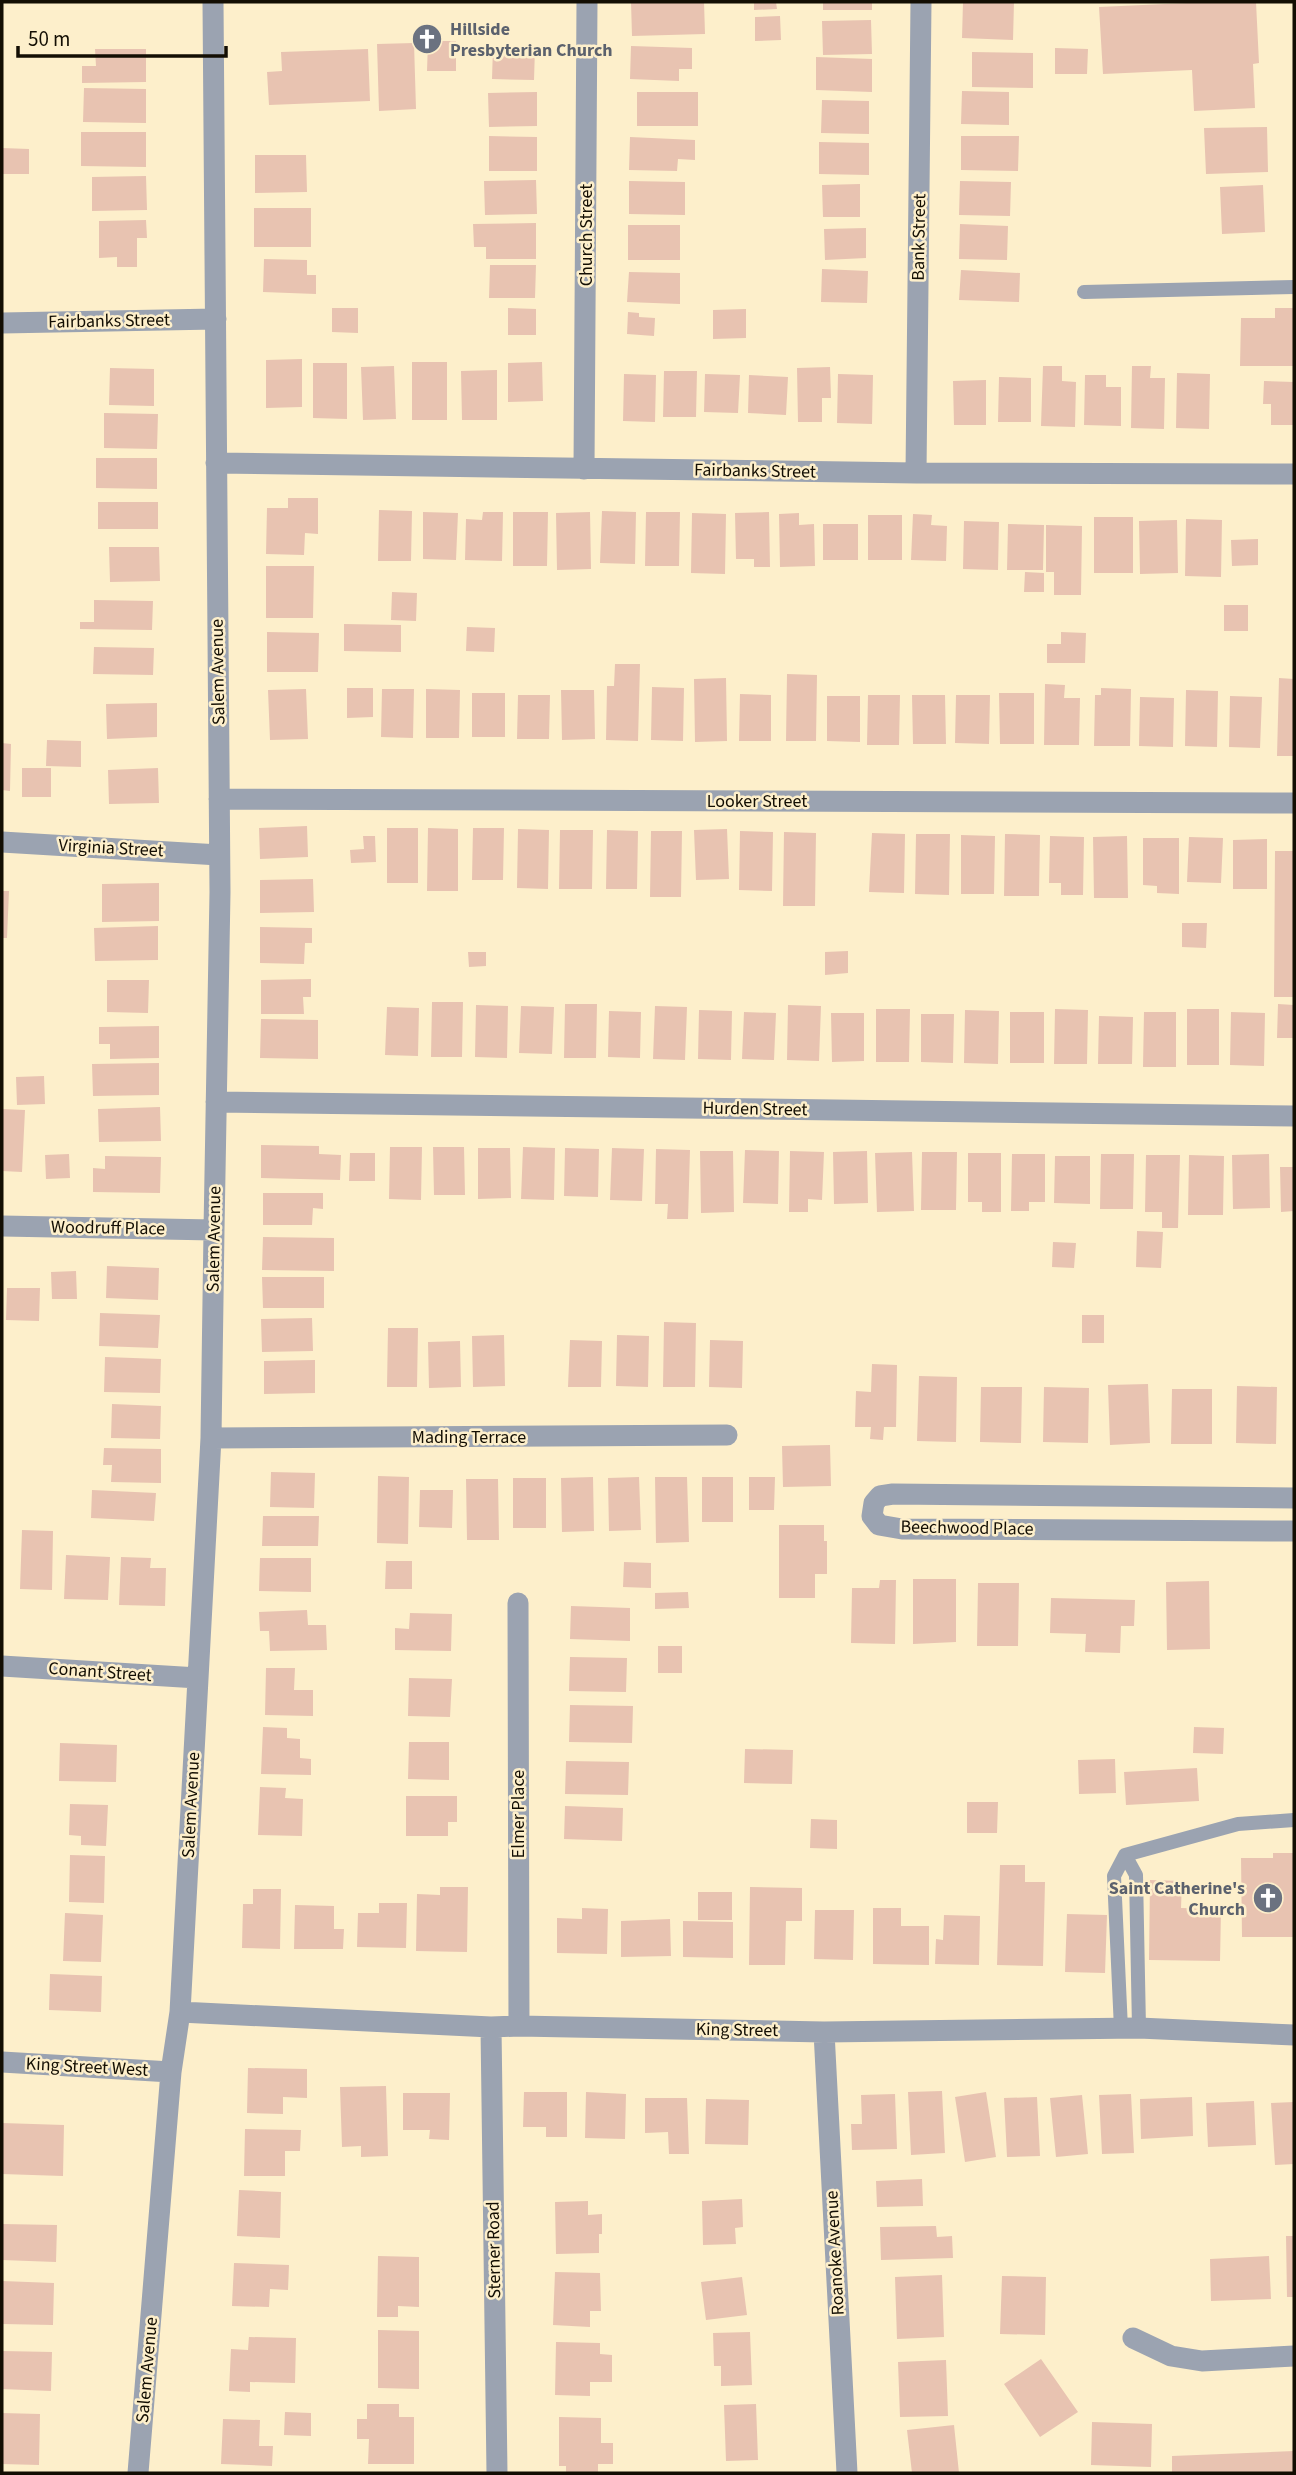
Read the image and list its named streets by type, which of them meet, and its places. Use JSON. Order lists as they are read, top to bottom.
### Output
{
  "streets": {
    "street": [
      "Church Street",
      "Bank Street",
      "Fairbanks Street",
      "Salem Avenue",
      "Looker Street",
      "Virginia Street",
      "Hurden Street",
      "Woodruff Place",
      "Mading Terrace",
      "Beechwood Place",
      "Conant Street",
      "Elmer Place",
      "King Street",
      "King Street West",
      "Sterner Road",
      "Roanoke Avenue"
    ]
  },
  "crossings": [
    ["Church Street", "Fairbanks Street"],
    ["Bank Street", "Fairbanks Street"],
    ["Fairbanks Street", "Salem Avenue"],
    ["Salem Avenue", "Looker Street"],
    ["Salem Avenue", "Virginia Street"],
    ["Salem Avenue", "Hurden Street"],
    ["Salem Avenue", "Woodruff Place"],
    ["Salem Avenue", "Mading Terrace"],
    ["Salem Avenue", "Conant Street"],
    ["Salem Avenue", "King Street"],
    ["Salem Avenue", "King Street West"],
    ["Elmer Place", "King Street"],
    ["King Street", "Sterner Road"],
    ["King Street", "Roanoke Avenue"]
  ],
  "places": {
    "church": ["Hillside Presbyterian Church", "Saint Catherine's Church"]
  },
  "scale_bar": "50 m"
}
